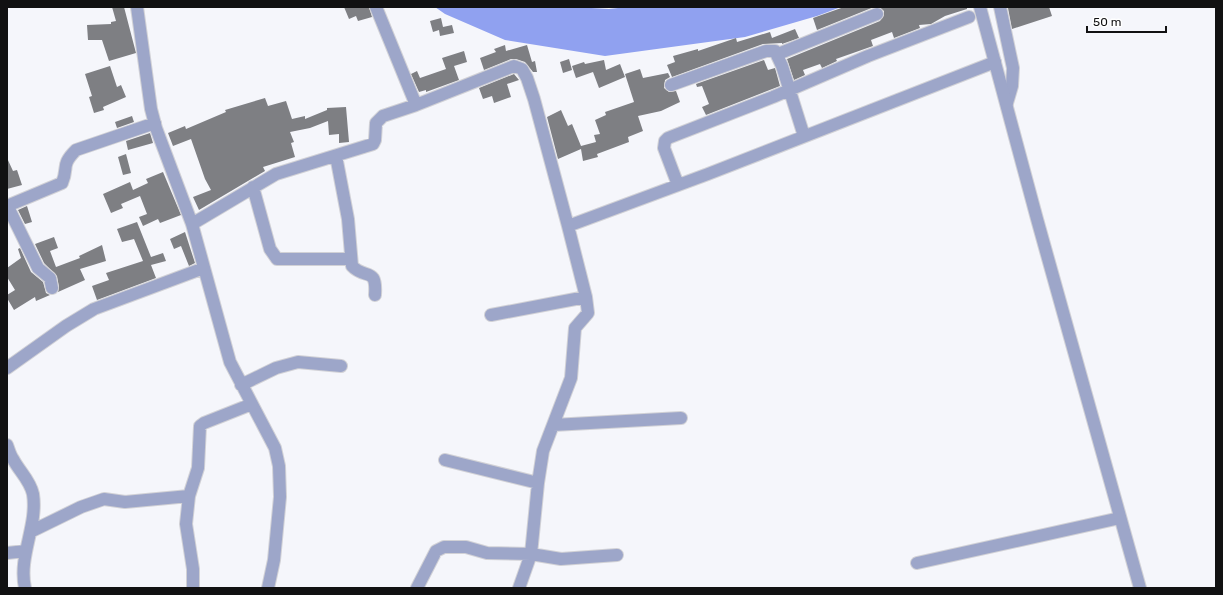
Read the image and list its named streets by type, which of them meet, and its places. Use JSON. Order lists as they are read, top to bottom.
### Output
{
  "scale_bar": "50 m"
}
